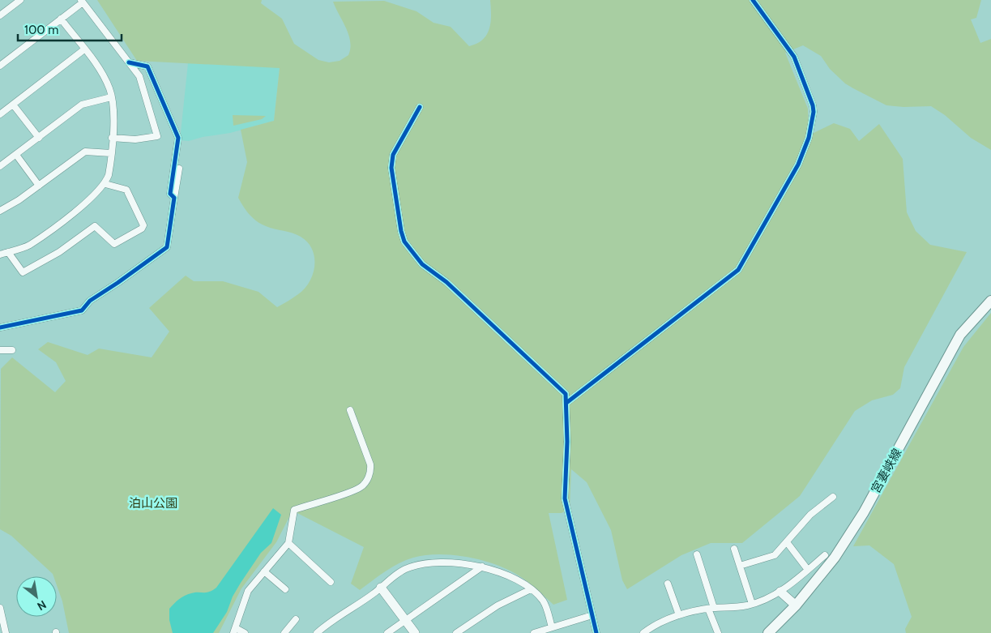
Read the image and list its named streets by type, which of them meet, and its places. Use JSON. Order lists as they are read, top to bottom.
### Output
{
  "streets": {
    "main road": ["宮妻峡線"]
  },
  "parks": ["泊山公園"],
  "scale_bar": "100 m",
  "north": "bottom right"
}
